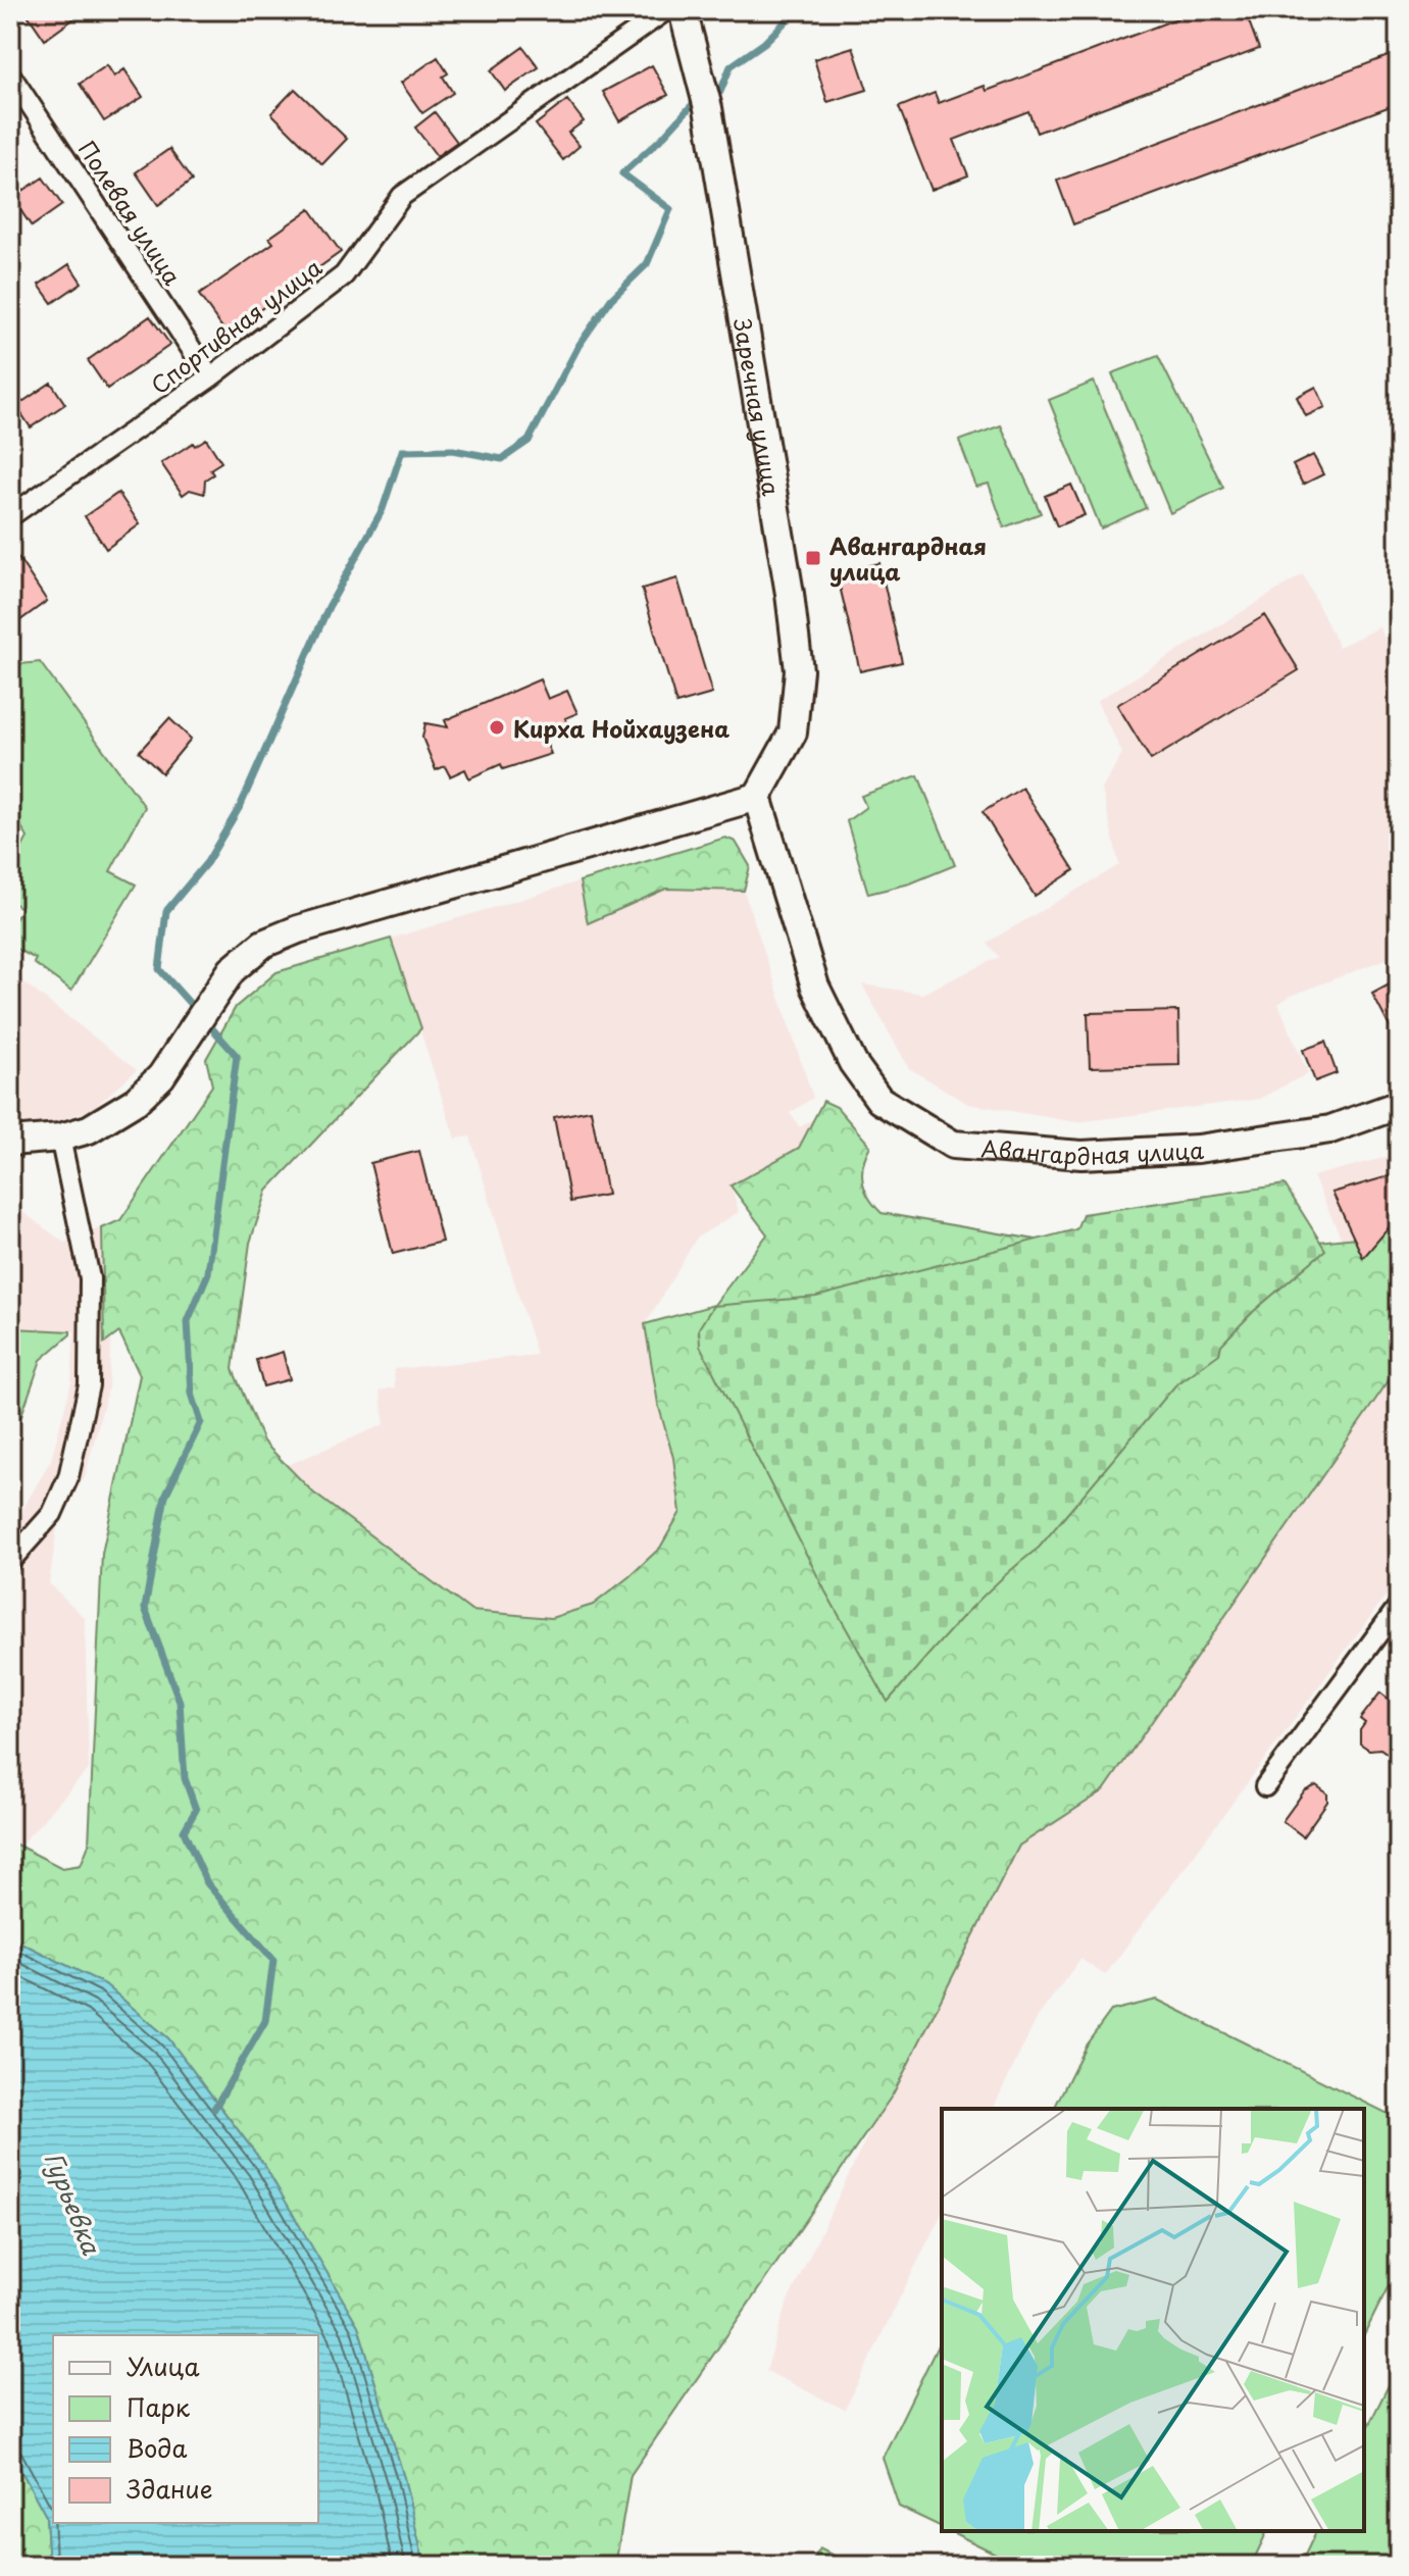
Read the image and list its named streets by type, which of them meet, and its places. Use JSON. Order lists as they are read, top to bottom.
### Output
{
  "streets": {
    "main road": ["Заречная улица", "Авангардная улица"],
    "street": ["Полевая улица", "Спортивная улица"]
  },
  "crossings": [
    ["Полевая улица", "Спортивная улица"],
    ["Заречная улица", "Авангардная улица"]
  ],
  "water": ["Гурьевка"],
  "places": {
    "transit": ["Авангардная улица"],
    "other": ["Кирха Нойхаузена"]
  },
  "legend": [
    "Улица",
    "Парк",
    "Вода",
    "Здание"
  ]
}
